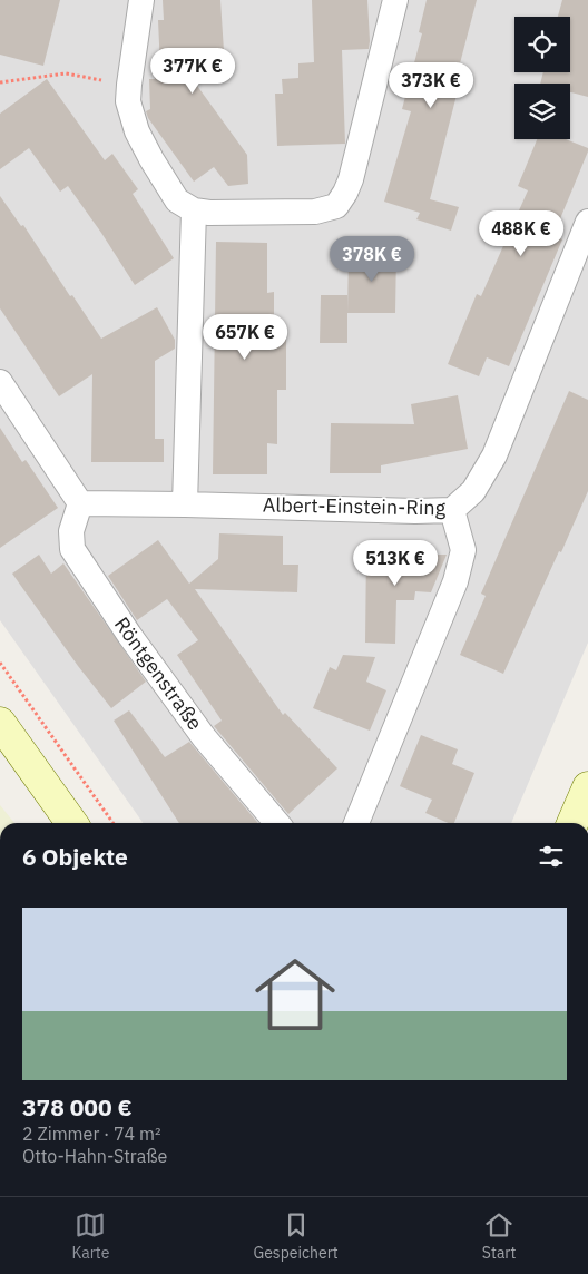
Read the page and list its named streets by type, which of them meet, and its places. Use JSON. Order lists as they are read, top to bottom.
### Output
{
  "streets": {
    "street": ["Albert-Einstein-Ring", "Röntgenstraße"]
  },
  "crossings": [
    ["Albert-Einstein-Ring", "Röntgenstraße"]
  ],
  "page": {
    "price": [
      "377K €",
      "373K €",
      "488K €",
      "378K €",
      "657K €",
      "513K €"
    ],
    "heading": "6 Objekte",
    "list": [
      {
        "name": "378 000 €",
        "note": "2 Zimmer · 74 m² · Otto-Hahn-Straße"
      }
    ],
    "tabs": ["Karte", "Gespeichert", "Start"]
  }
}
